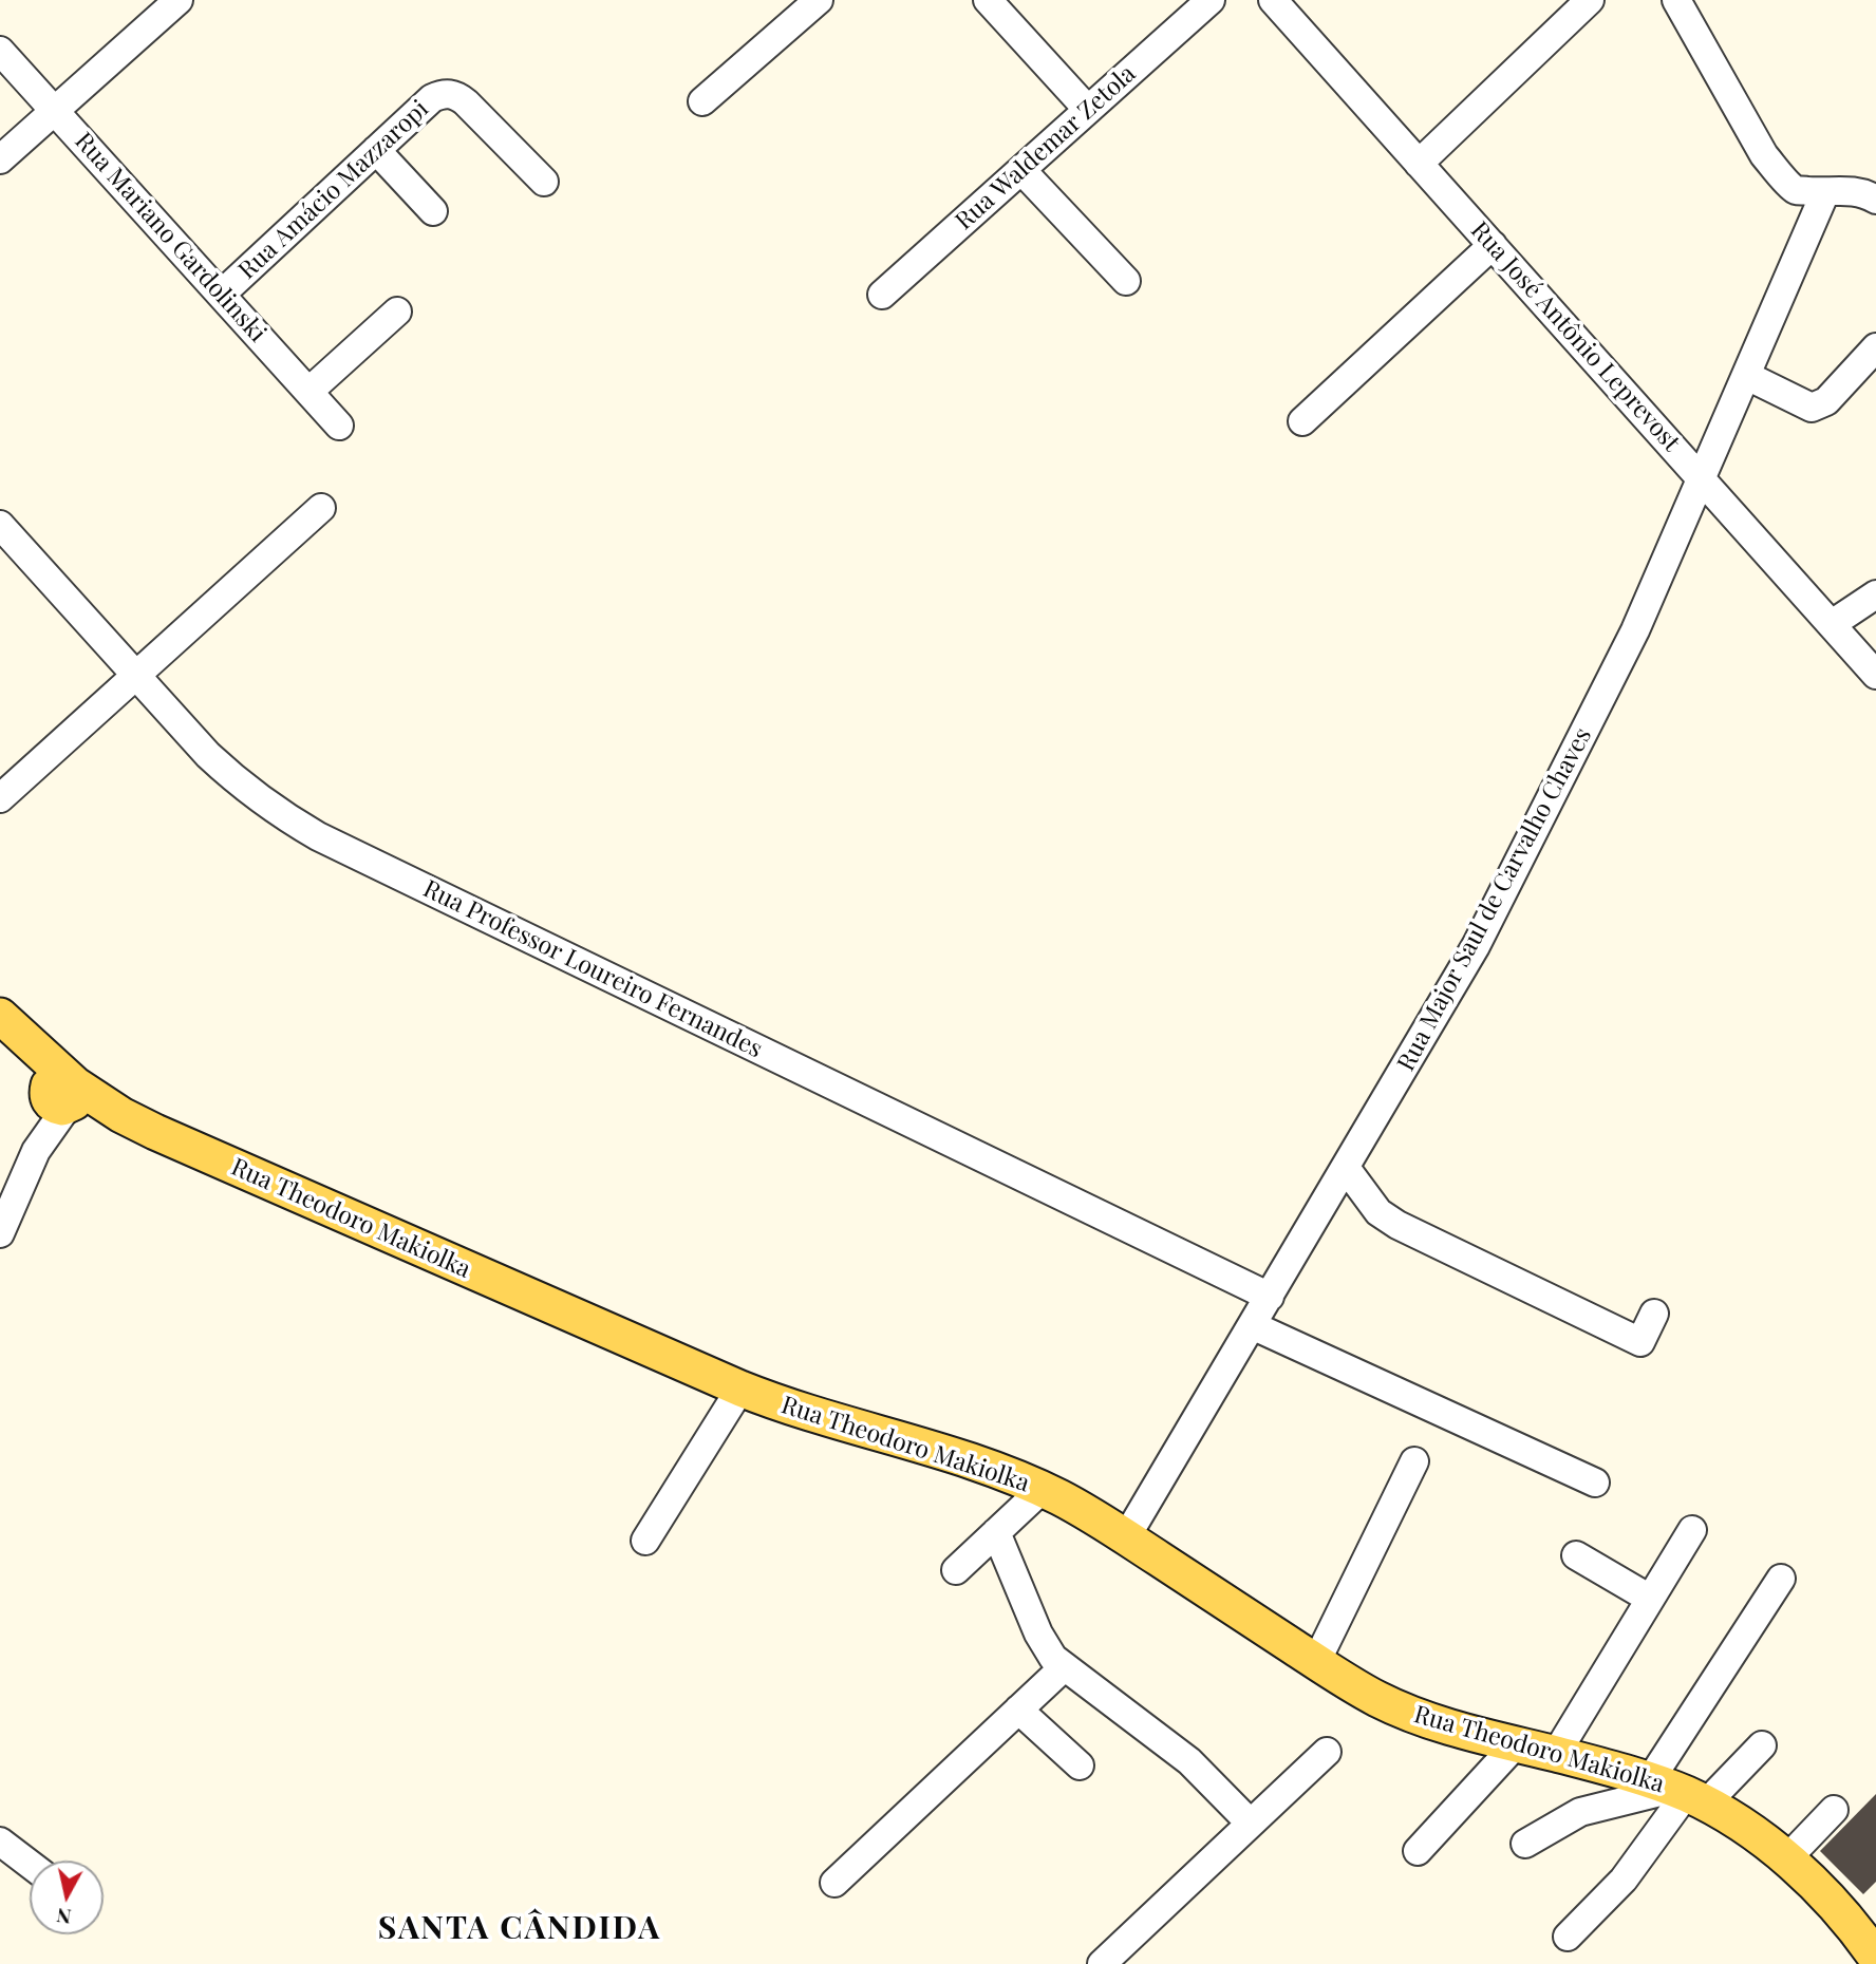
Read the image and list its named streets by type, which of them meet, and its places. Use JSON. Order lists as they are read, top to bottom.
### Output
{
  "streets": {
    "main road": ["Rua Theodoro Makiolka"],
    "street": [
      "Rua Waldemar Zetola",
      "Rua Amácio Mazzaropi",
      "Rua Mariano Gardolinski",
      "Rua José Antônio Leprevost",
      "Rua Major Saul de Carvalho Chaves",
      "Rua Professor Loureiro Fernandes"
    ]
  },
  "crossings": [
    ["Rua Amácio Mazzaropi", "Rua Mariano Gardolinski"],
    ["Rua José Antônio Leprevost", "Rua Major Saul de Carvalho Chaves"],
    ["Rua Major Saul de Carvalho Chaves", "Rua Professor Loureiro Fernandes"],
    ["Rua Major Saul de Carvalho Chaves", "Rua Theodoro Makiolka"]
  ],
  "districts": ["SANTA CÂNDIDA"],
  "north": "bottom"
}
